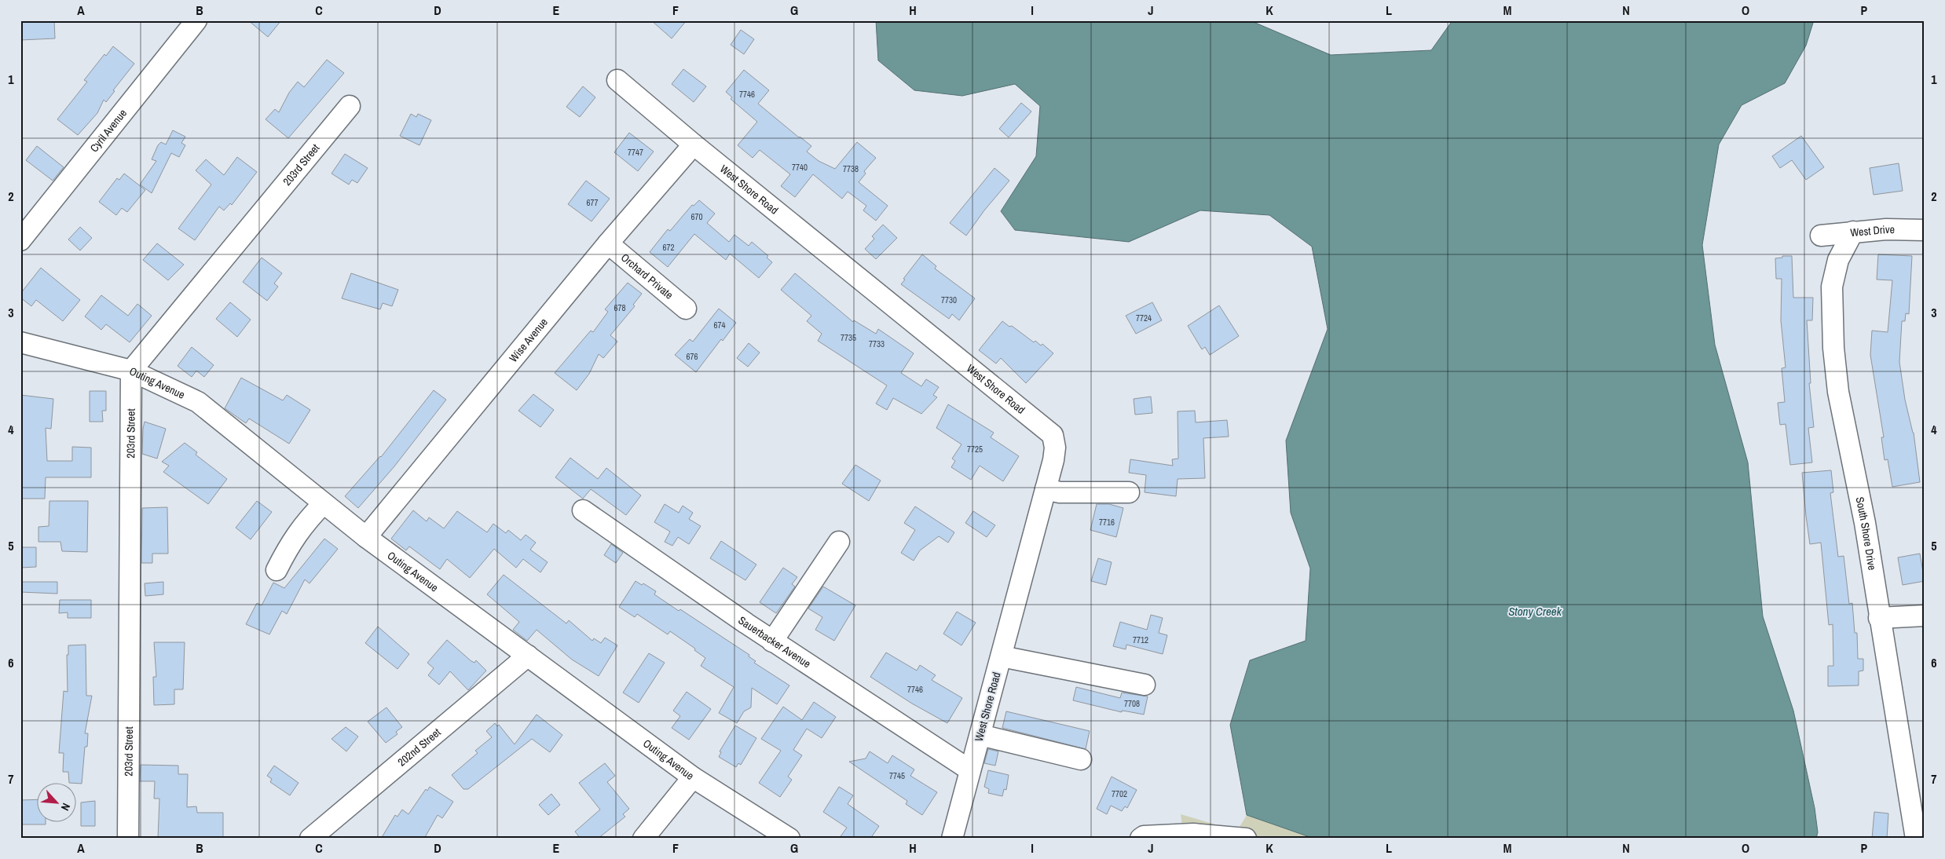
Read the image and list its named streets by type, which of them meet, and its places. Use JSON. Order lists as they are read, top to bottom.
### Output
{
  "streets": {
    "street": [
      "Cyril Avenue",
      "203rd Street",
      "West Shore Road",
      "West Drive",
      "Orchard Private",
      "Wise Avenue",
      "Outing Avenue",
      "South Shore Drive",
      "Sauerbacker Avenue",
      "202nd Street"
    ]
  },
  "crossings": [
    ["203rd Street", "Outing Avenue"],
    ["West Shore Road", "Wise Avenue"],
    ["West Shore Road", "Sauerbacker Avenue"],
    ["West Drive", "South Shore Drive"],
    ["Orchard Private", "Wise Avenue"],
    ["Wise Avenue", "Outing Avenue"],
    ["Outing Avenue", "202nd Street"]
  ],
  "water": ["Stony Creek"],
  "house_numbers": [
    "7746",
    "7747",
    "7740",
    "7738",
    "677",
    "670",
    "672",
    "7730",
    "678",
    "7724",
    "674",
    "7735",
    "7733",
    "676",
    "7725",
    "7716",
    "7712",
    "7746",
    "7708",
    "7745",
    "7702"
  ],
  "north": "bottom right",
  "grid": {
    "columns": [
      "A",
      "B",
      "C",
      "D",
      "E",
      "F",
      "G",
      "H",
      "I",
      "J",
      "K",
      "L",
      "M",
      "N",
      "O",
      "P"
    ],
    "rows": [
      "1",
      "2",
      "3",
      "4",
      "5",
      "6",
      "7"
    ]
  }
}
